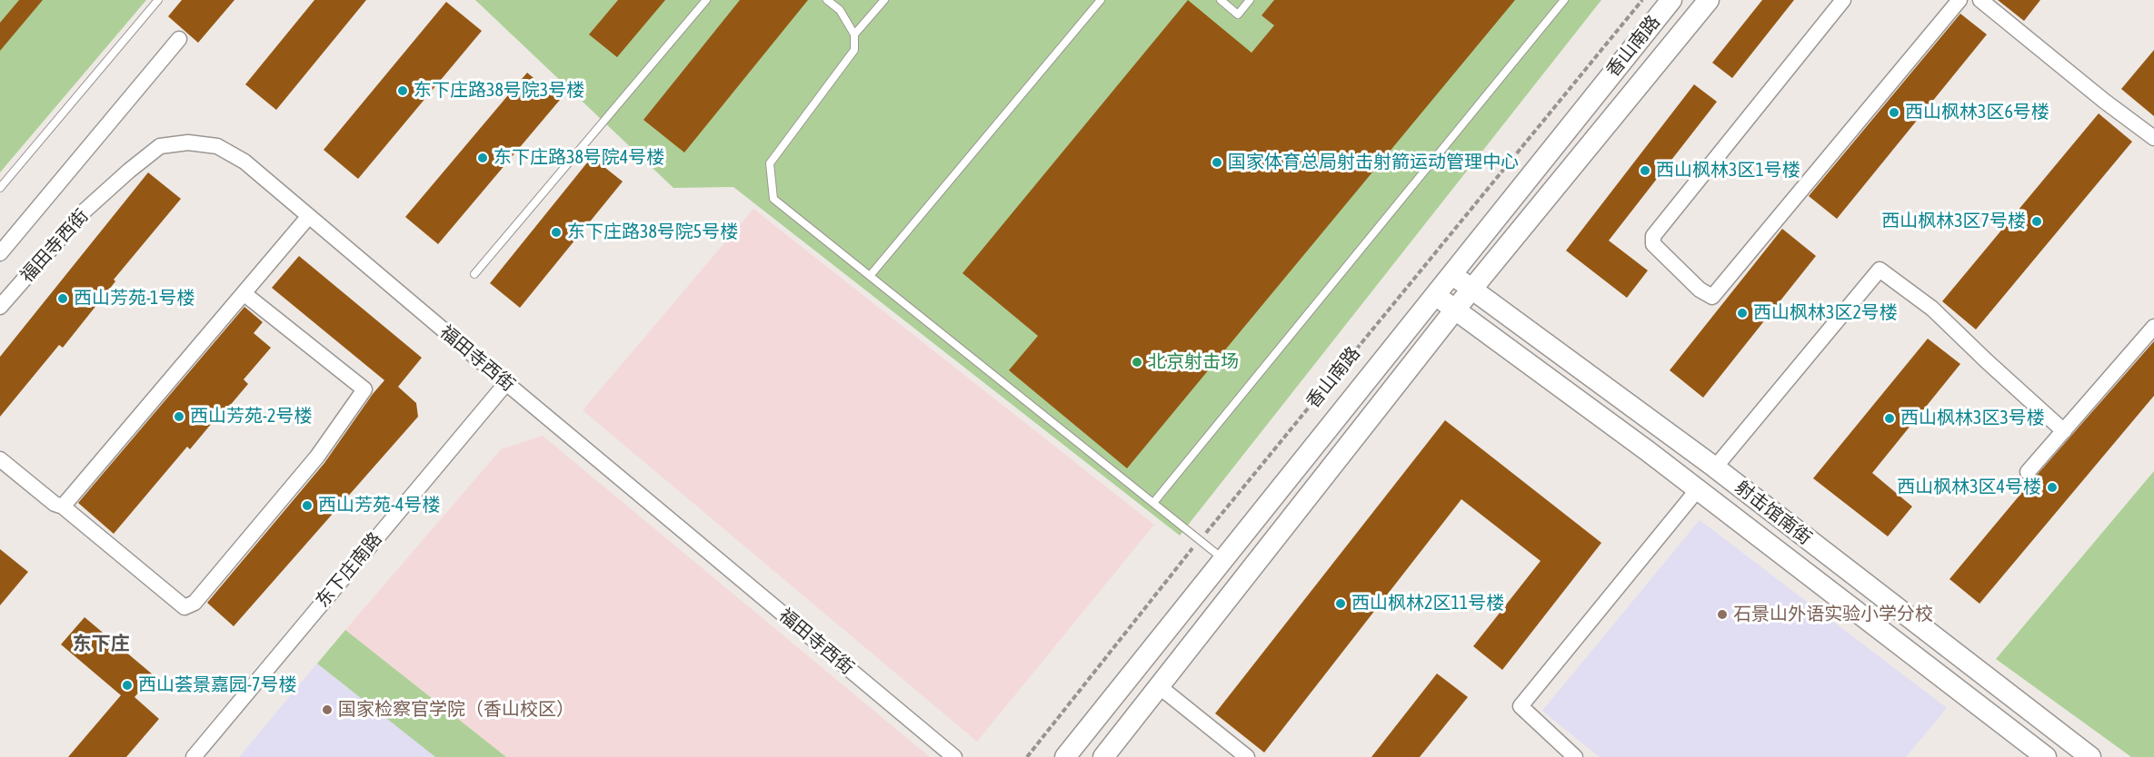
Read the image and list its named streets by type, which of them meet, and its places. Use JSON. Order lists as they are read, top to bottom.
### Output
{
  "streets": {
    "main road": ["香山南路", "射击馆南街"],
    "street": ["福田寺西街", "东下庄南路"]
  },
  "crossings": [
    ["香山南路", "射击馆南街"],
    ["福田寺西街", "东下庄南路"]
  ],
  "districts": ["东下庄"],
  "places": [
    "东下庄路38号院3号楼",
    "西山枫林3区6号楼",
    "东下庄路38号院4号楼",
    "国家体育总局射击射箭运动管理中心",
    "西山枫林3区1号楼",
    "西山枫林3区7号楼",
    "东下庄路38号院5号楼",
    "西山芳苑-1号楼",
    "西山枫林3区2号楼",
    "北京射击场",
    "西山芳苑-2号楼",
    "西山枫林3区3号楼",
    "西山枫林3区4号楼",
    "西山芳苑-4号楼",
    "西山枫林2区11号楼",
    "石景山外语实验小学分校",
    "西山荟景嘉园-7号楼",
    "国家检察官学院（香山校区）"
  ]
}
